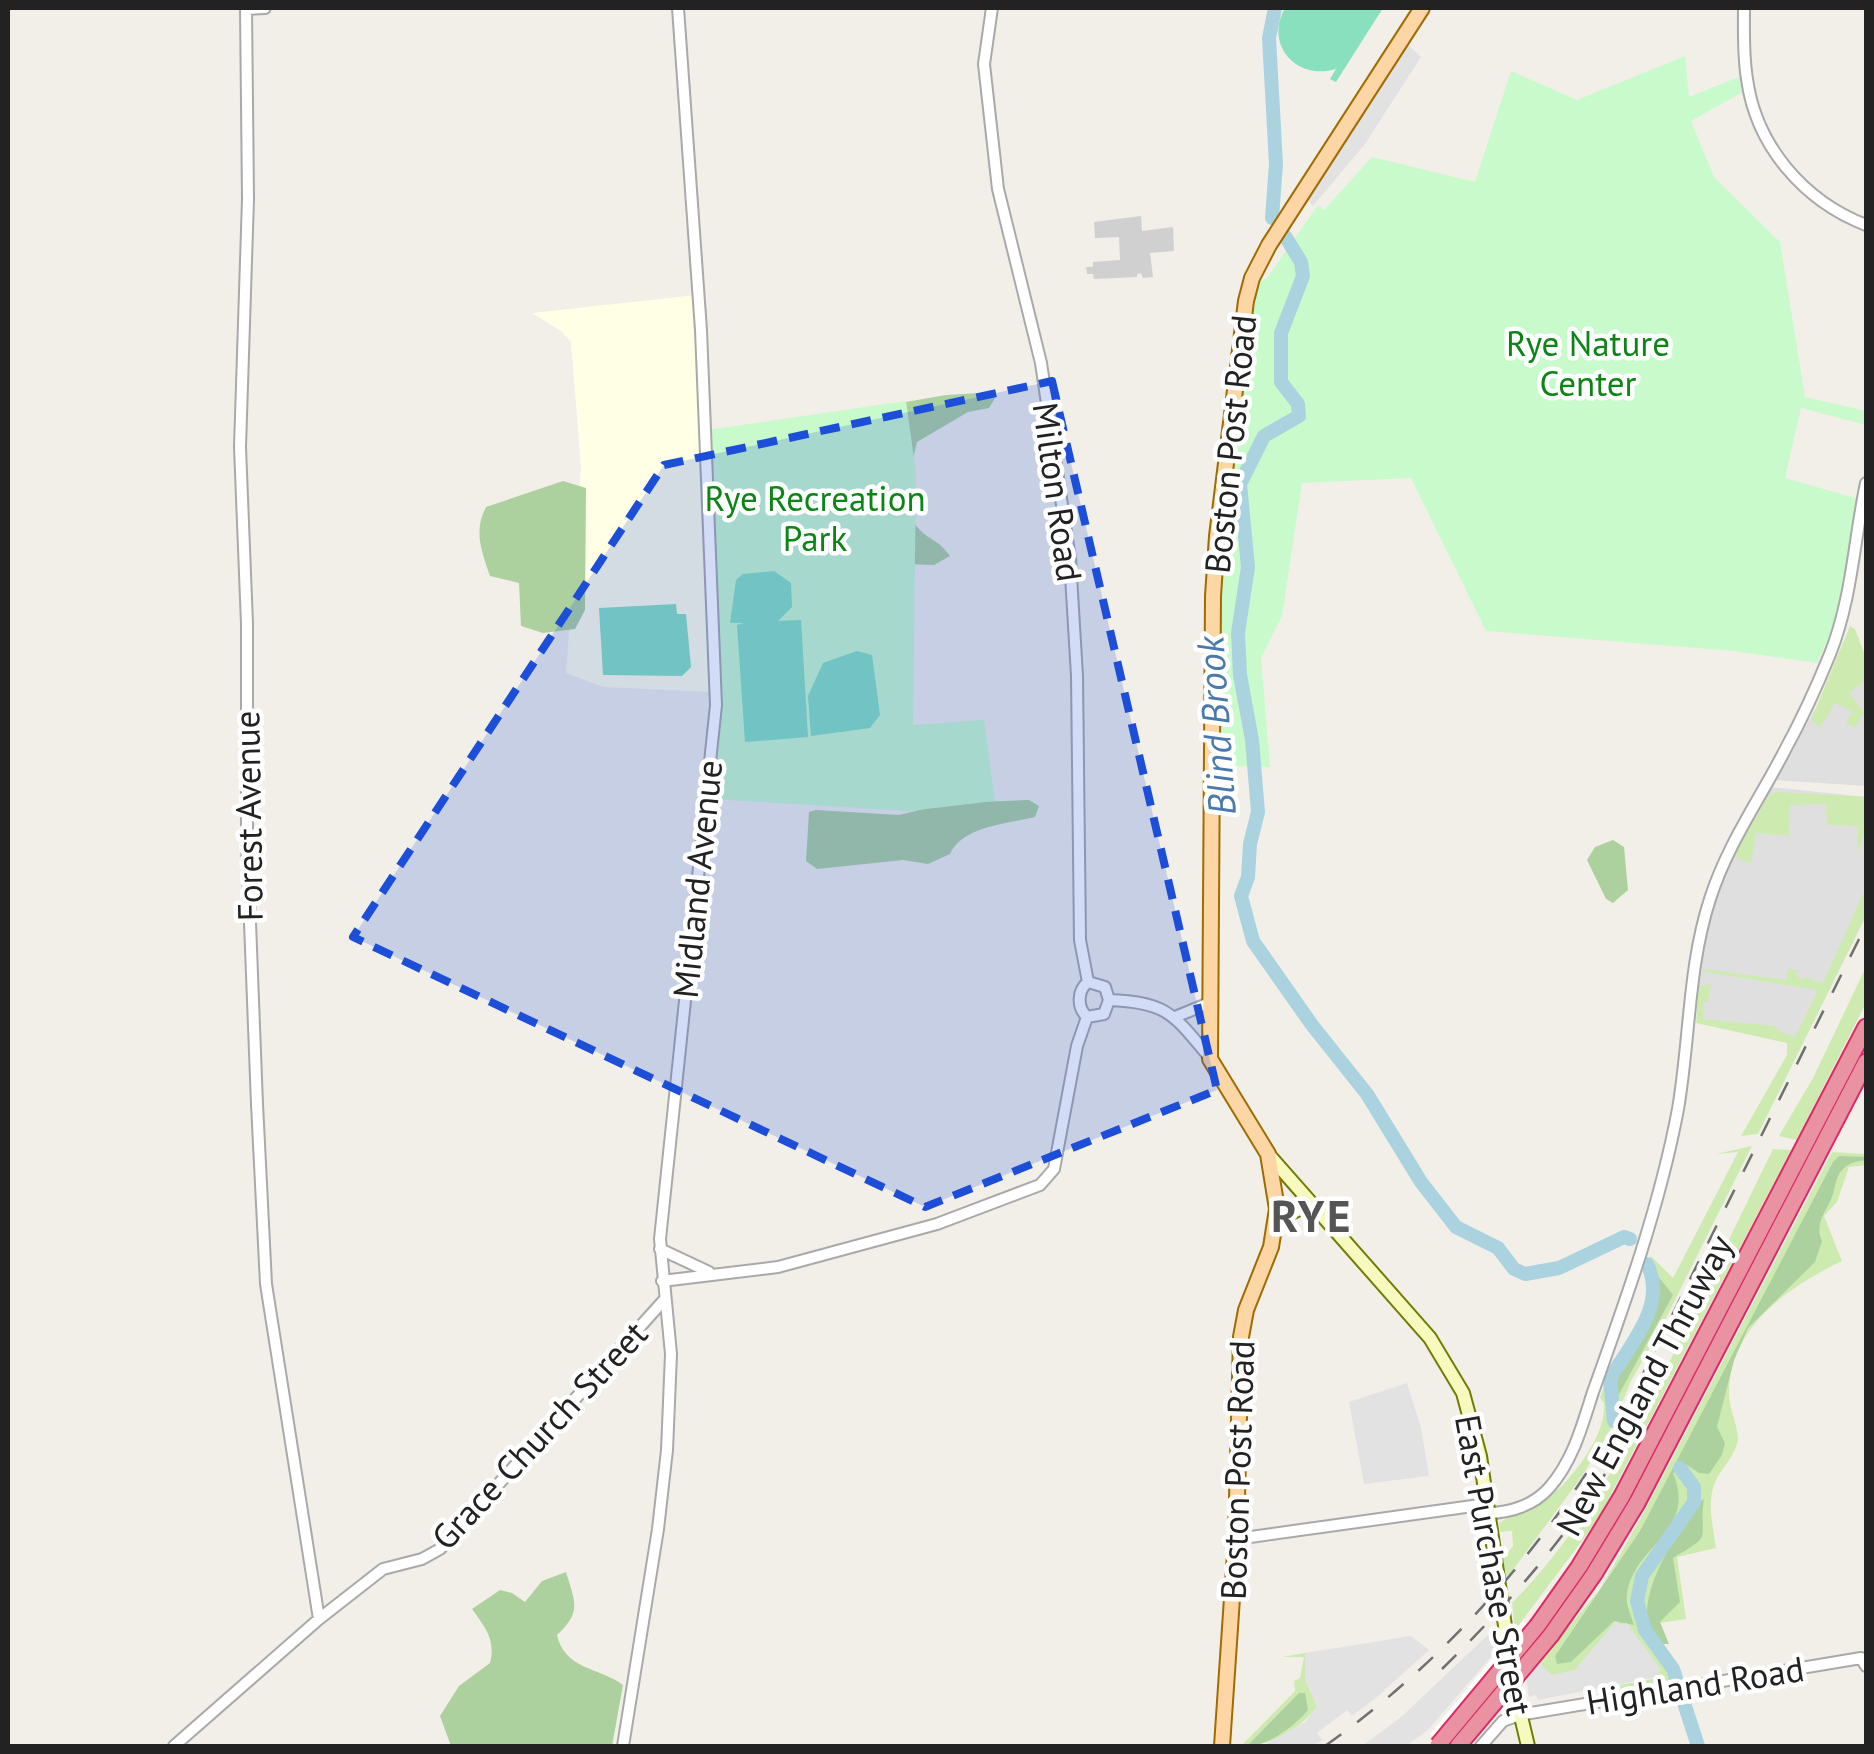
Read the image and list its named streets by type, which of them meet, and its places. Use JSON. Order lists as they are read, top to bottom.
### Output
{
  "streets": {
    "highway": ["New England Thruway"],
    "main road": ["Boston Post Road", "East Purchase Street"],
    "street": [
      "Milton Road",
      "Forest Avenue",
      "Midland Avenue",
      "Grace Church Street",
      "Highland Road"
    ]
  },
  "crossings": [
    ["Boston Post Road", "East Purchase Street"],
    ["Milton Road", "Grace Church Street"],
    ["Forest Avenue", "Grace Church Street"],
    ["Midland Avenue", "Grace Church Street"],
    ["East Purchase Street", "Highland Road"]
  ],
  "districts": ["RYE"],
  "water": ["Blind Brook"],
  "parks": ["Rye Nature Center", "Rye Recreation Park"]
}
